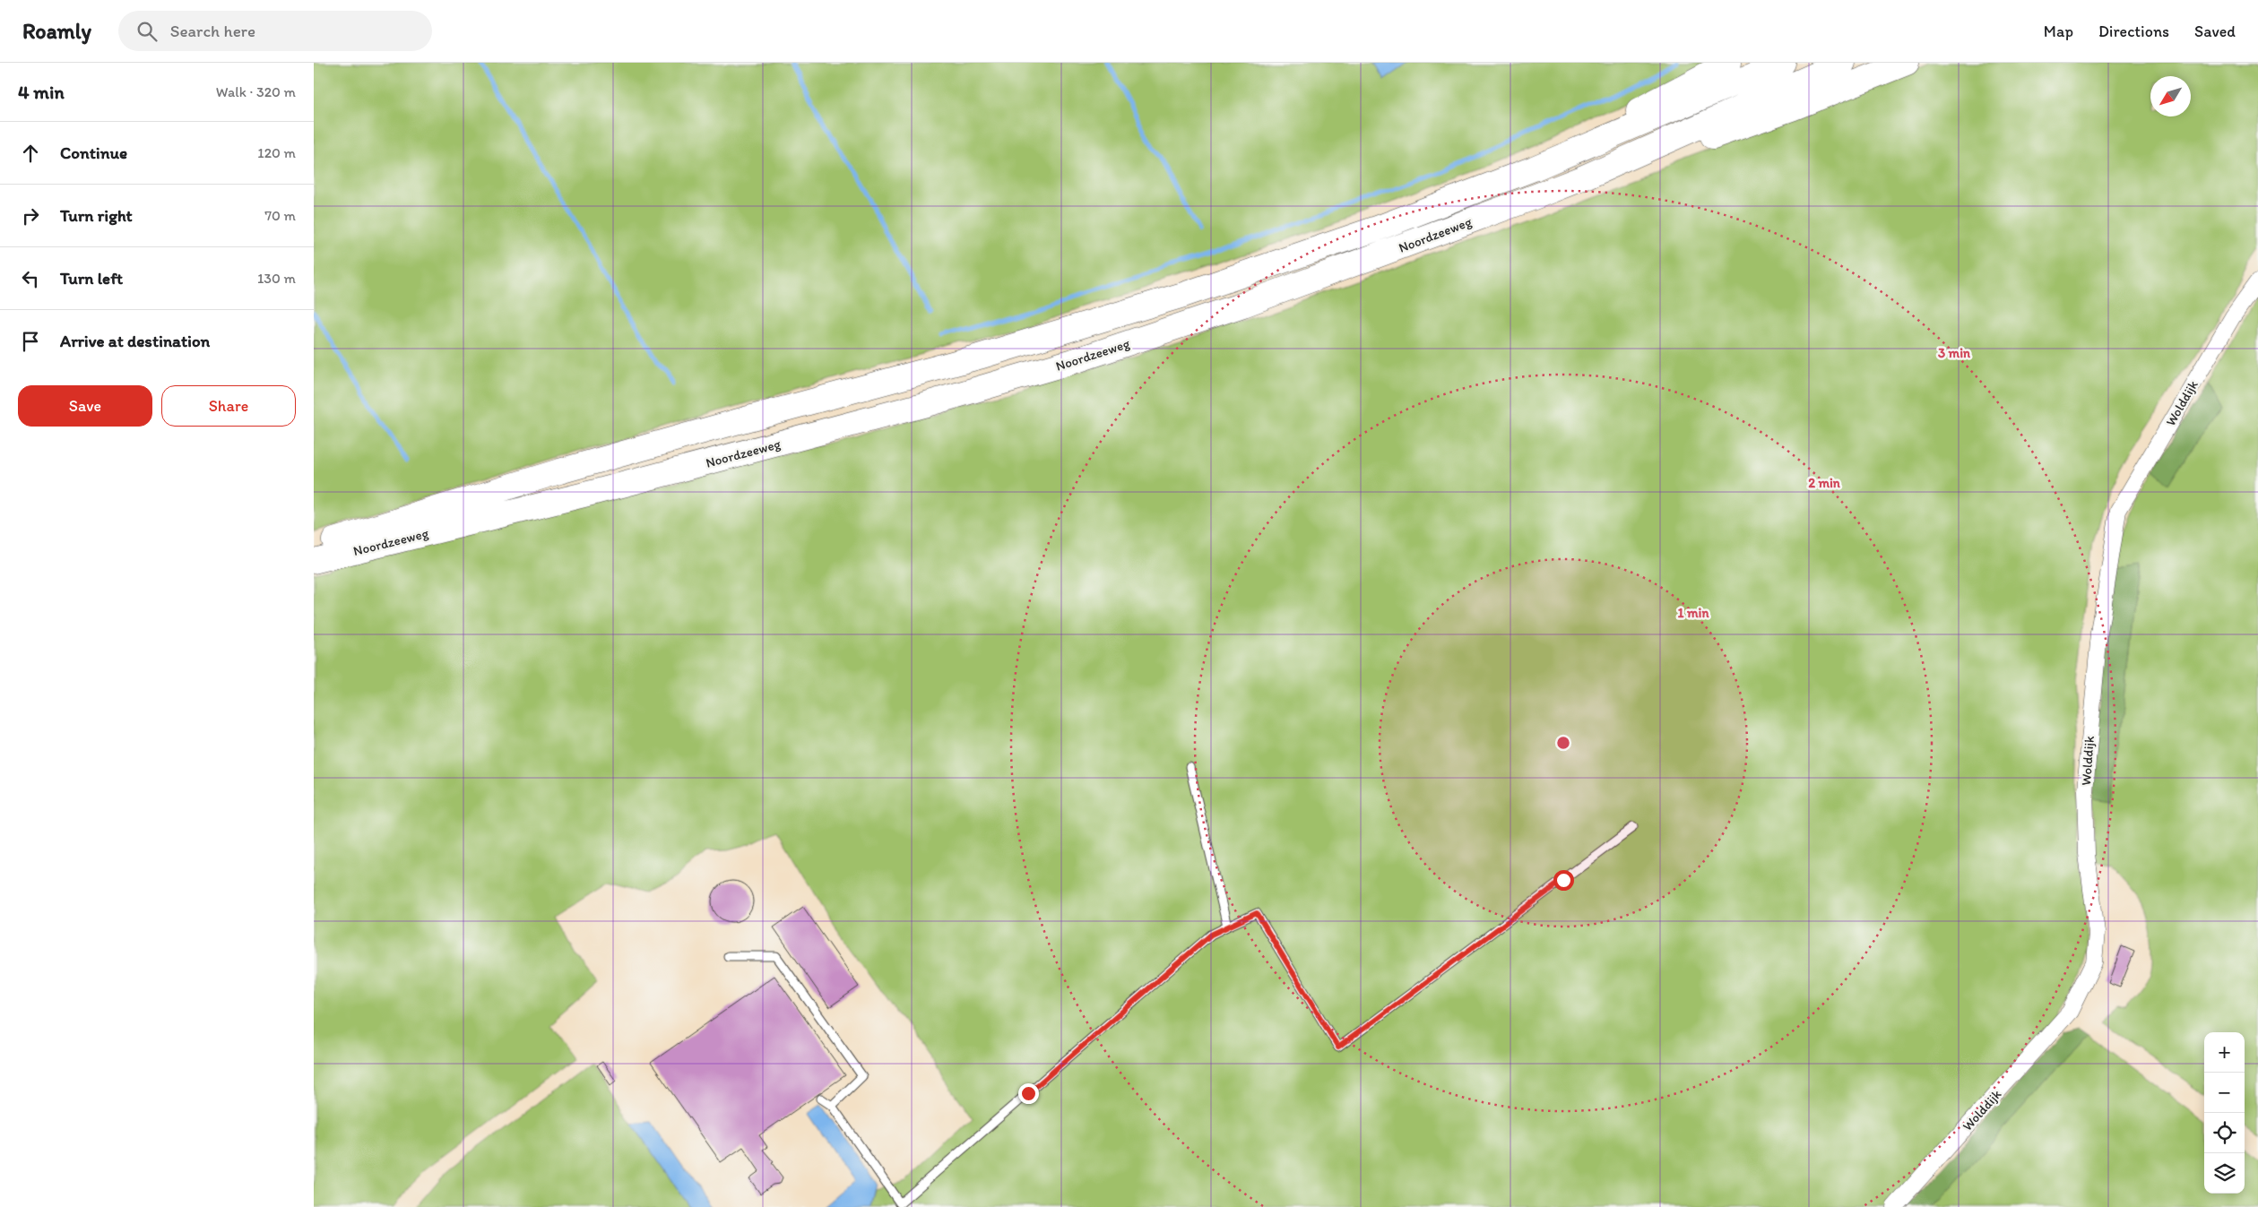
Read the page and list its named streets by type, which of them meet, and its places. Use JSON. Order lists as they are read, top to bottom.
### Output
{
  "streets": {
    "highway": ["Noordzeeweg"],
    "street": ["Wolddijk"]
  },
  "north": "bottom left",
  "page": {
    "header": "Roamly",
    "search": "Search here",
    "nav": ["Map", "Directions", "Saved"],
    "heading": ["4 min", "Walk · 320 m"],
    "list": [
      ["Continue", "120 m"],
      ["Turn right", "70 m"],
      ["Turn left", "130 m"],
      "Arrive at destination"
    ],
    "buttons": ["Save", "Share"],
    "map_buttons": ["+", "−"]
  },
  "rings": ["3 min", "2 min", "1 min"]
}
